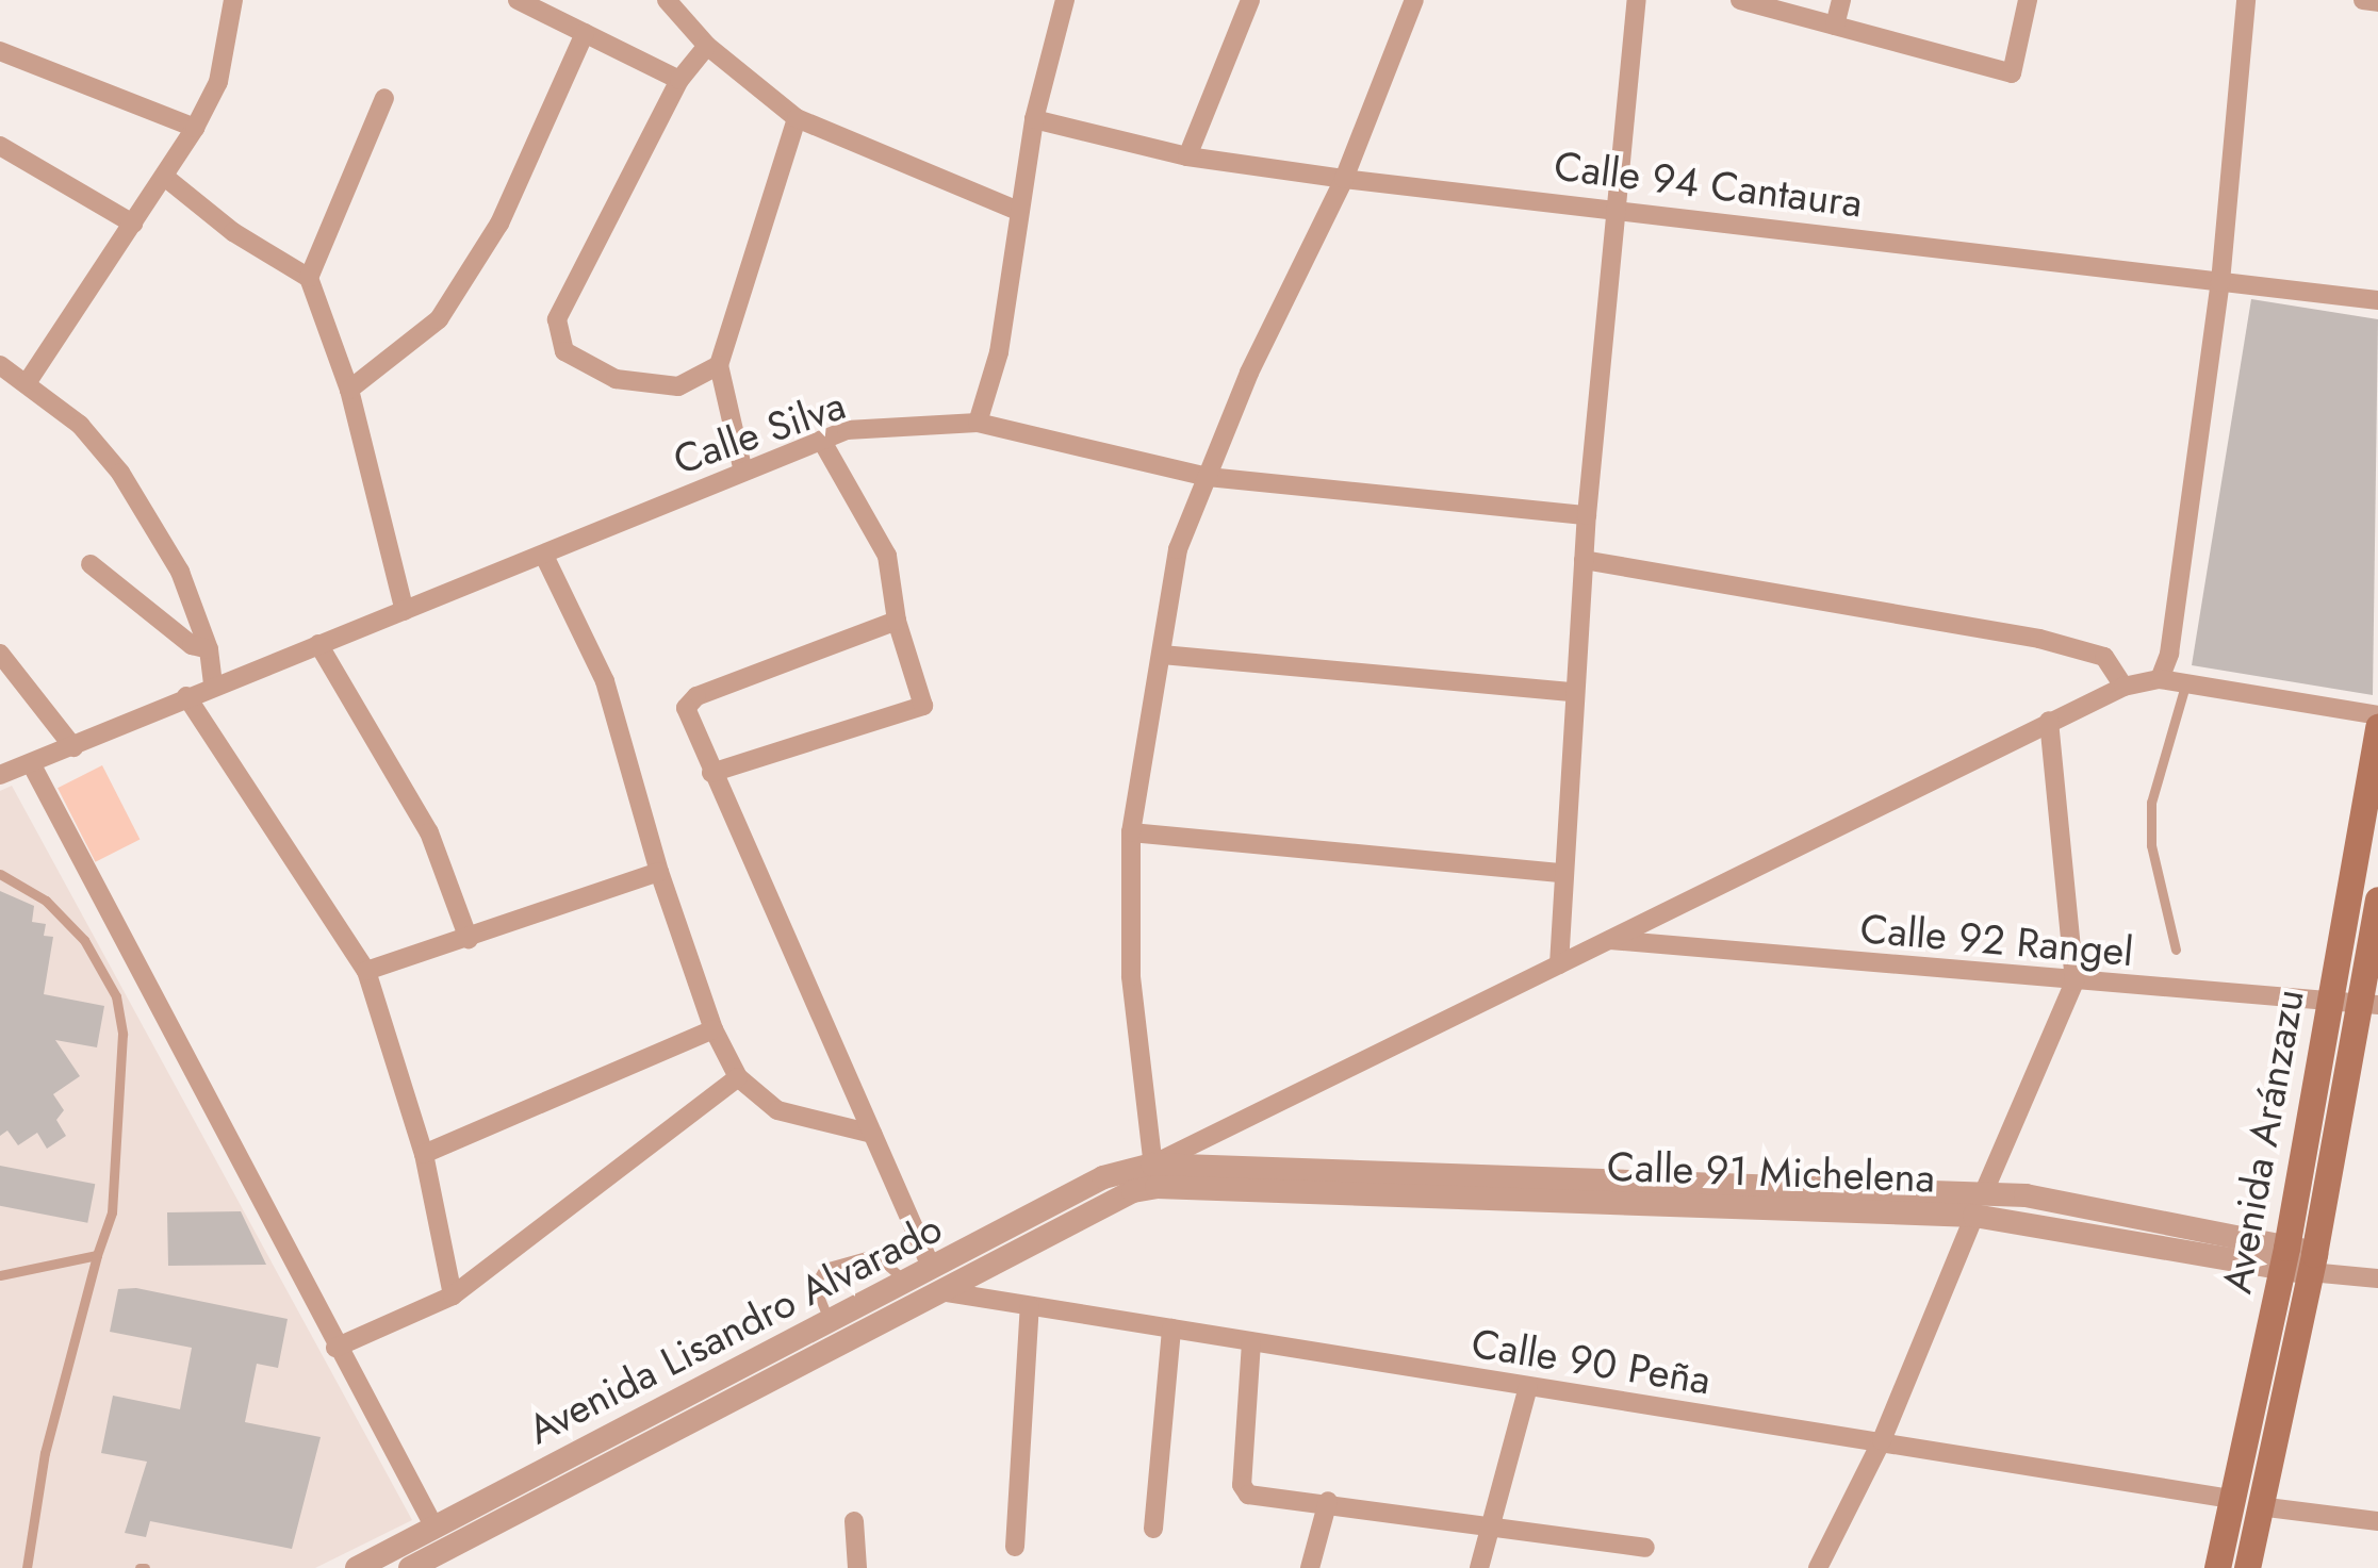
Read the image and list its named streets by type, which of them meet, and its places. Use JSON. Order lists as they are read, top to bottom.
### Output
{
  "streets": {
    "main road": ["Avenida Aránzazu"],
    "street": [
      "Calle 94 Cantaura",
      "Calle Silva",
      "Calle 92 Rangel",
      "Calle 91 Michelena",
      "Avenida Lisandro Alvarado",
      "Calle 90 Peña"
    ]
  },
  "crossings": [
    ["Calle 92 Rangel", "Avenida Aránzazu"],
    ["Avenida Aránzazu", "Calle 91 Michelena"],
    ["Avenida Aránzazu", "Calle 90 Peña"],
    ["Calle 91 Michelena", "Avenida Lisandro Alvarado"],
    ["Avenida Lisandro Alvarado", "Calle 90 Peña"]
  ]
}
